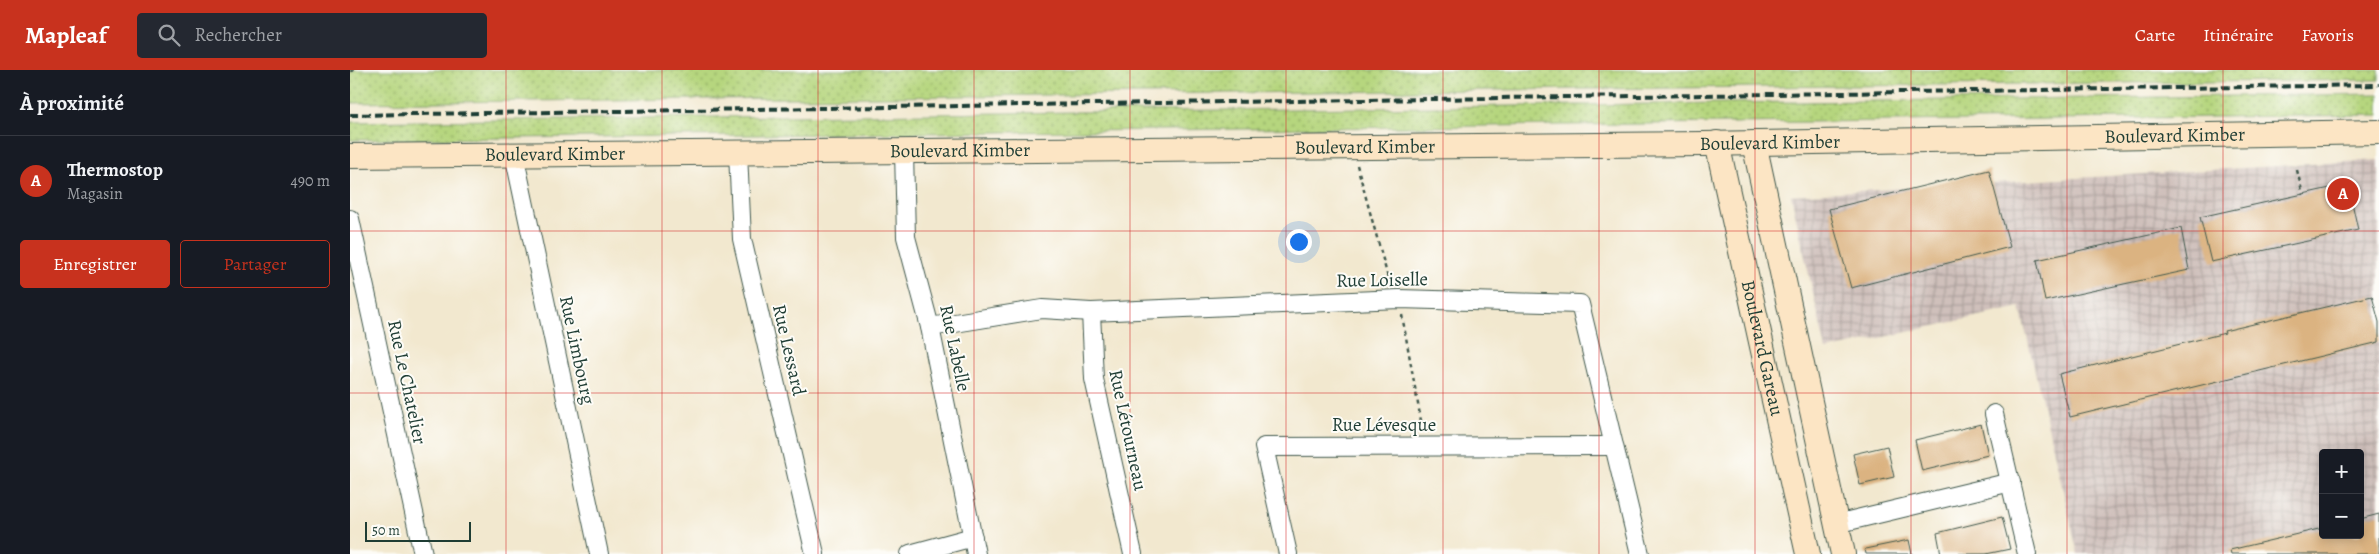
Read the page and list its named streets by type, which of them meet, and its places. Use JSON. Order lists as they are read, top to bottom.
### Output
{
  "streets": {
    "street": [
      "Boulevard Kimber",
      "Rue Loiselle",
      "Rue Labelle",
      "Boulevard Gareau",
      "Rue Limbourg",
      "Rue Lessard",
      "Rue Le Chatelier",
      "Rue Lévesque",
      "Rue Létourneau"
    ]
  },
  "crossings": [
    ["Boulevard Kimber", "Rue Labelle"],
    ["Boulevard Kimber", "Boulevard Gareau"],
    ["Boulevard Kimber", "Rue Limbourg"],
    ["Boulevard Kimber", "Rue Lessard"],
    ["Rue Loiselle", "Rue Labelle"],
    ["Rue Loiselle", "Rue Lévesque"],
    ["Rue Loiselle", "Rue Létourneau"]
  ],
  "scale_bar": "50 m",
  "page": {
    "header": "Mapleaf",
    "search": "Rechercher",
    "nav": ["Carte", "Itinéraire", "Favoris"],
    "heading": "À proximité",
    "list": [
      {
        "mark": "A",
        "name": "Thermostop",
        "note": "Magasin",
        "value": "490 m"
      }
    ],
    "pins": "A",
    "buttons": ["Enregistrer", "Partager"],
    "map_buttons": ["+", "−"],
    "scale": "50 m"
  }
}
